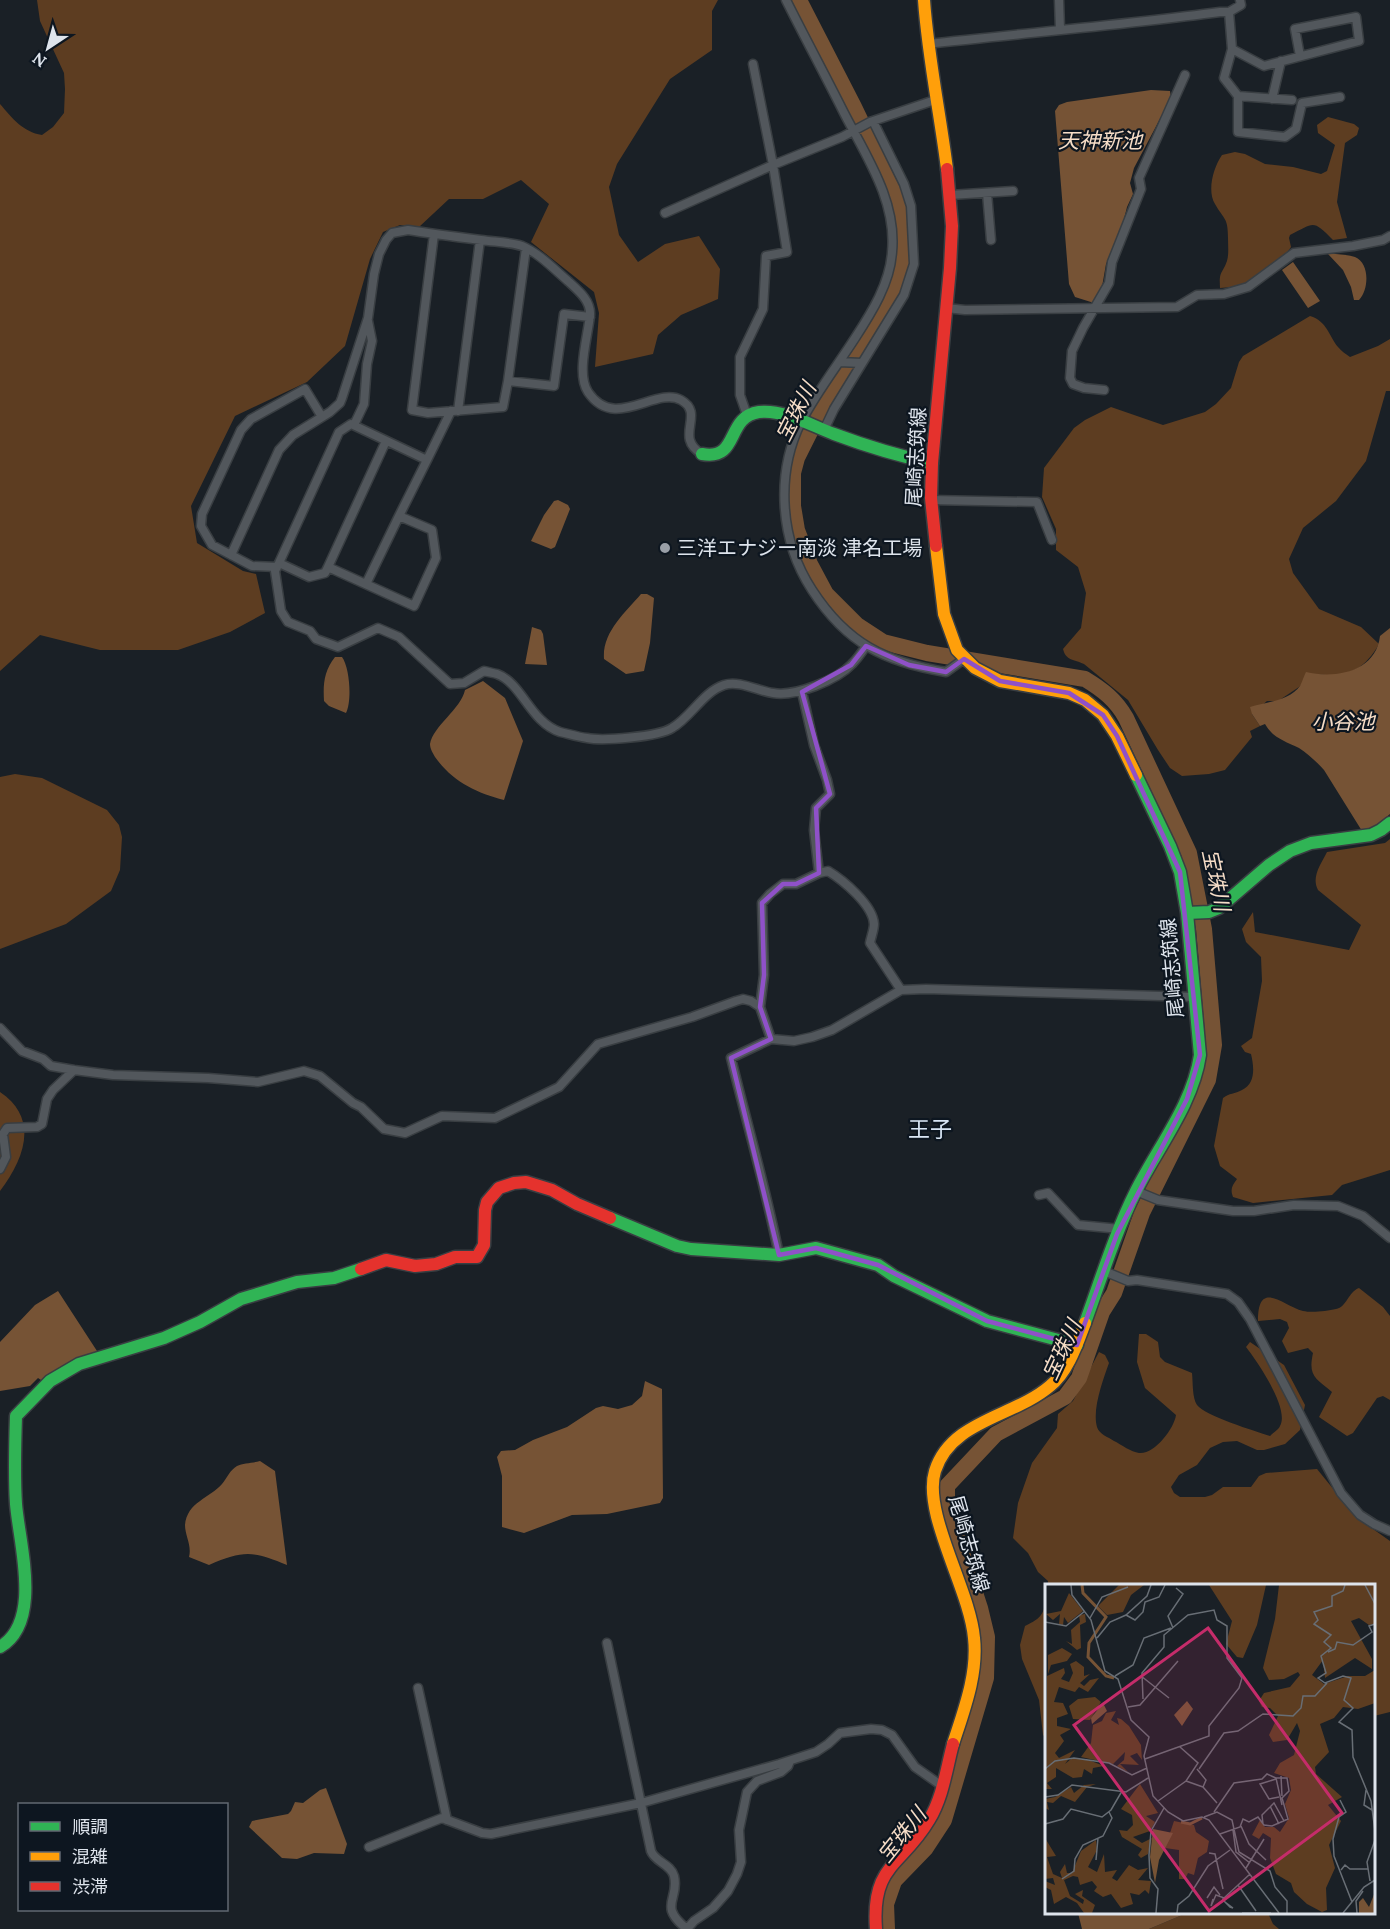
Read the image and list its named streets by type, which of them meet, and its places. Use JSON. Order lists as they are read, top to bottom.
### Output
{
  "streets": {
    "main road": ["尾崎志筑線"]
  },
  "districts": ["王子"],
  "water": ["天神新池", "宝珠川", "小谷池"],
  "places": ["三洋エナジー南淡 津名工場"],
  "legend": ["順調", "混雑", "渋滞"],
  "north": "bottom left"
}
